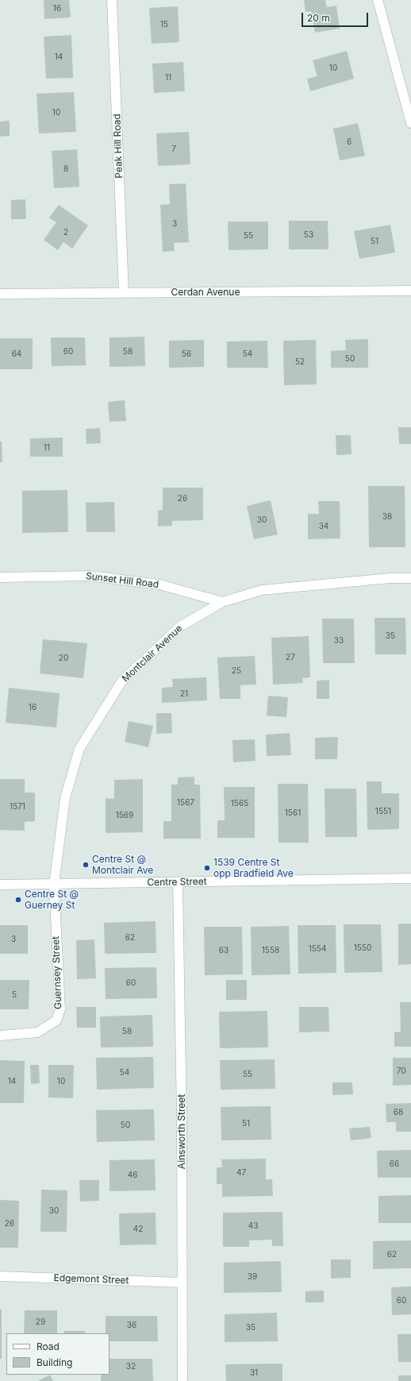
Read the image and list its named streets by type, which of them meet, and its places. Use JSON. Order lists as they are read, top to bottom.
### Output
{
  "streets": {
    "street": [
      "Peak Hill Road",
      "Cerdan Avenue",
      "Sunset Hill Road",
      "Montclair Avenue",
      "Centre Street",
      "Guernsey Street",
      "Ainsworth Street",
      "Edgemont Street"
    ]
  },
  "crossings": [
    ["Peak Hill Road", "Cerdan Avenue"],
    ["Sunset Hill Road", "Montclair Avenue"],
    ["Montclair Avenue", "Centre Street"],
    ["Montclair Avenue", "Guernsey Street"],
    ["Centre Street", "Guernsey Street"],
    ["Centre Street", "Ainsworth Street"],
    ["Ainsworth Street", "Edgemont Street"]
  ],
  "places": ["Centre St @ Montclair Ave", "1539 Centre St opp Bradfield Ave", "Centre St @ Guerney St"],
  "house_numbers": [
    "16",
    "15",
    "14",
    "10",
    "11",
    "10",
    "6",
    "7",
    "8",
    "3",
    "2",
    "53",
    "55",
    "51",
    "60",
    "58",
    "64",
    "56",
    "54",
    "50",
    "52",
    "11",
    "26",
    "38",
    "30",
    "34",
    "35",
    "33",
    "27",
    "20",
    "25",
    "21",
    "16",
    "1567",
    "1565",
    "1571",
    "1551",
    "1561",
    "1569",
    "62",
    "3",
    "1550",
    "1554",
    "63",
    "1558",
    "60",
    "5",
    "58",
    "70",
    "54",
    "55",
    "14",
    "10",
    "68",
    "51",
    "50",
    "66",
    "47",
    "46",
    "30",
    "26",
    "43",
    "42",
    "62",
    "39",
    "60",
    "29",
    "36",
    "35",
    "32",
    "31"
  ],
  "legend": ["Road", "Building"],
  "scale_bar": "20 m"
}
